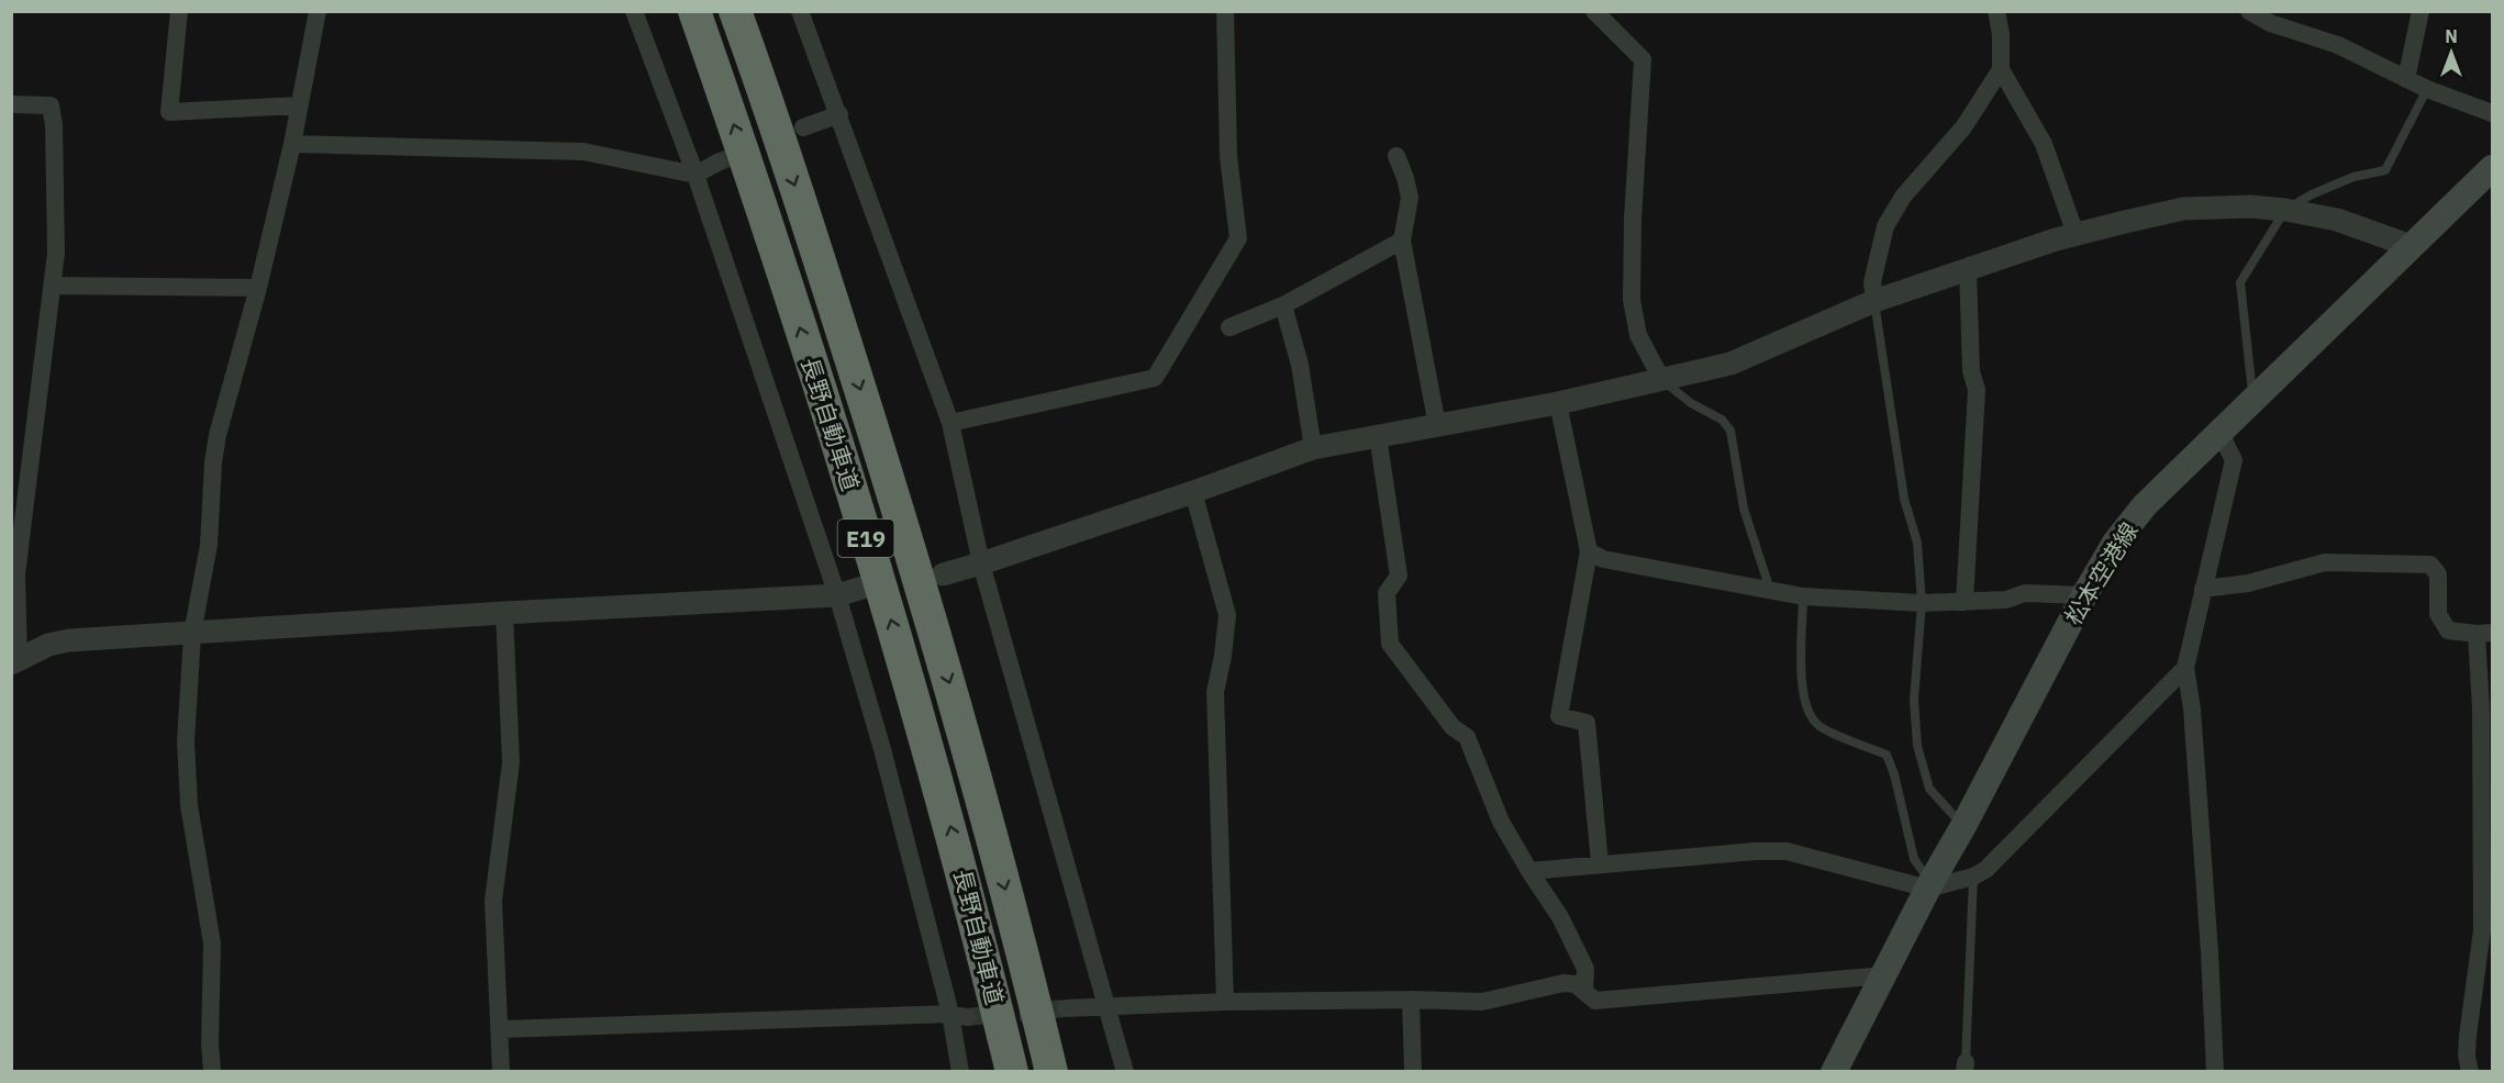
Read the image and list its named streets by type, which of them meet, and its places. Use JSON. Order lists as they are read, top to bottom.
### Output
{
  "streets": {
    "highway": ["長野自動車道", "E19"],
    "main road": ["松本空港線"]
  },
  "north": "top"
}
